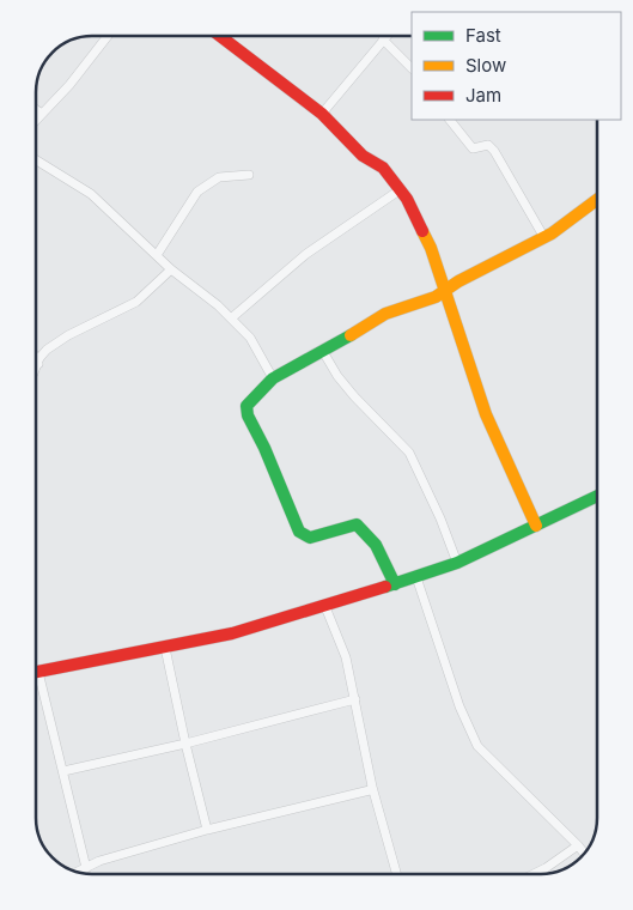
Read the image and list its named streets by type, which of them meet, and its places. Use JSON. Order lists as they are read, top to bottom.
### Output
{
  "legend": ["Fast", "Slow", "Jam"]
}
